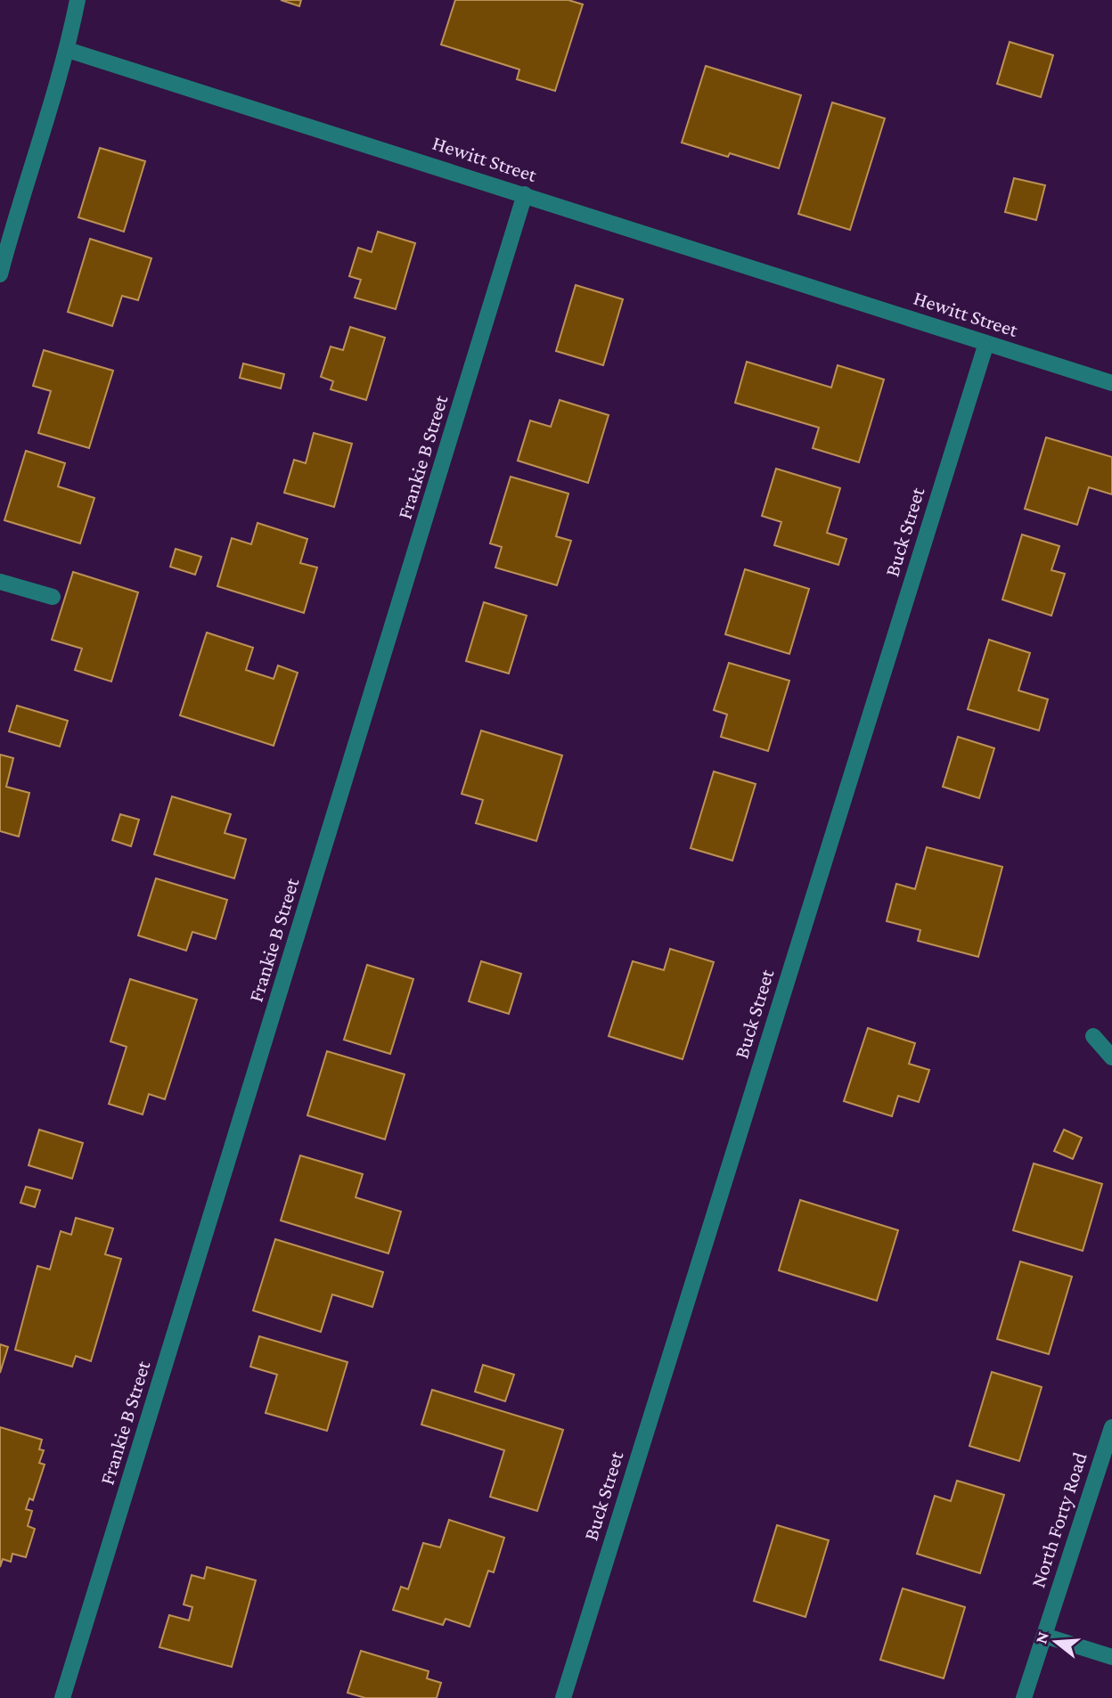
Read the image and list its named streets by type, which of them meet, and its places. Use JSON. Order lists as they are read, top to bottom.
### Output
{
  "streets": {
    "street": [
      "Hewitt Street",
      "Frankie B Street",
      "Buck Street",
      "North Forty Road"
    ]
  },
  "crossings": [
    ["Hewitt Street", "Frankie B Street"],
    ["Hewitt Street", "Buck Street"]
  ],
  "north": "left"
}
